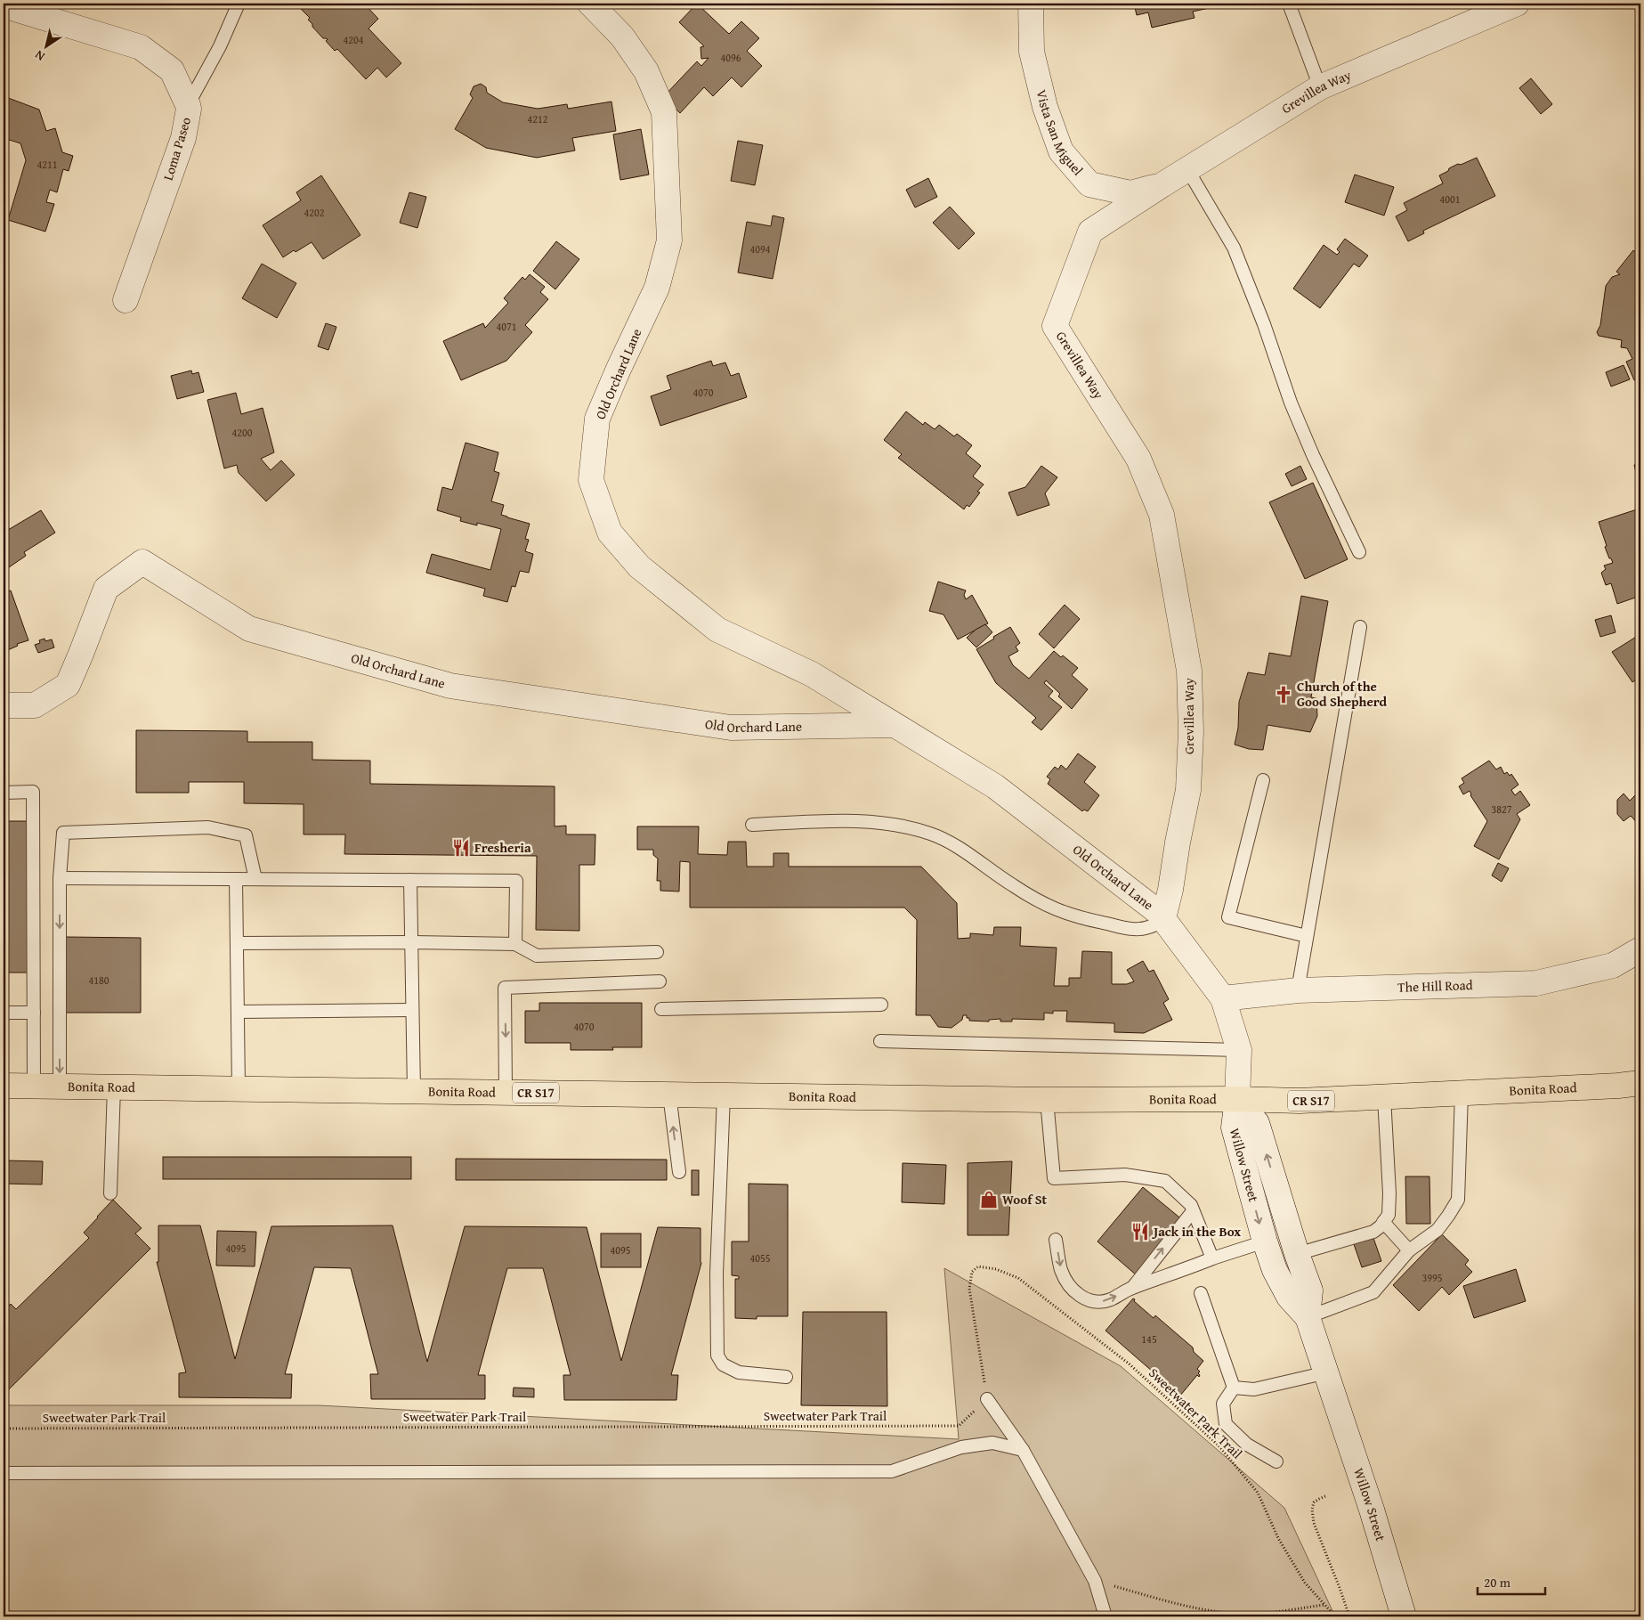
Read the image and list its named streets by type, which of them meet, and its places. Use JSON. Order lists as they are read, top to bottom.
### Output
{
  "streets": {
    "main road": ["Bonita Road", "CR S17"],
    "street": [
      "Grevillea Way",
      "Vista San Miguel",
      "Loma Paseo",
      "Old Orchard Lane",
      "The Hill Road",
      "Willow Street"
    ],
    "path": ["Sweetwater Park Trail"]
  },
  "crossings": [
    ["Grevillea Way", "Vista San Miguel"],
    ["Grevillea Way", "Old Orchard Lane"],
    ["Old Orchard Lane", "The Hill Road"],
    ["Old Orchard Lane", "Bonita Road"],
    ["Old Orchard Lane", "Willow Street"],
    ["Bonita Road", "Willow Street"]
  ],
  "places": {
    "church": ["Church of the Good Shepherd"],
    "restaurant": ["Fresheria", "Jack in the Box"],
    "shop": ["Woof St"]
  },
  "house_numbers": [
    "4204",
    "4096",
    "4212",
    "4211",
    "4001",
    "4202",
    "4094",
    "4071",
    "4070",
    "4200",
    "3827",
    "4180",
    "4070",
    "4095",
    "4095",
    "4055",
    "3995",
    "145"
  ],
  "scale_bar": "20 m",
  "north": "bottom left"
}
